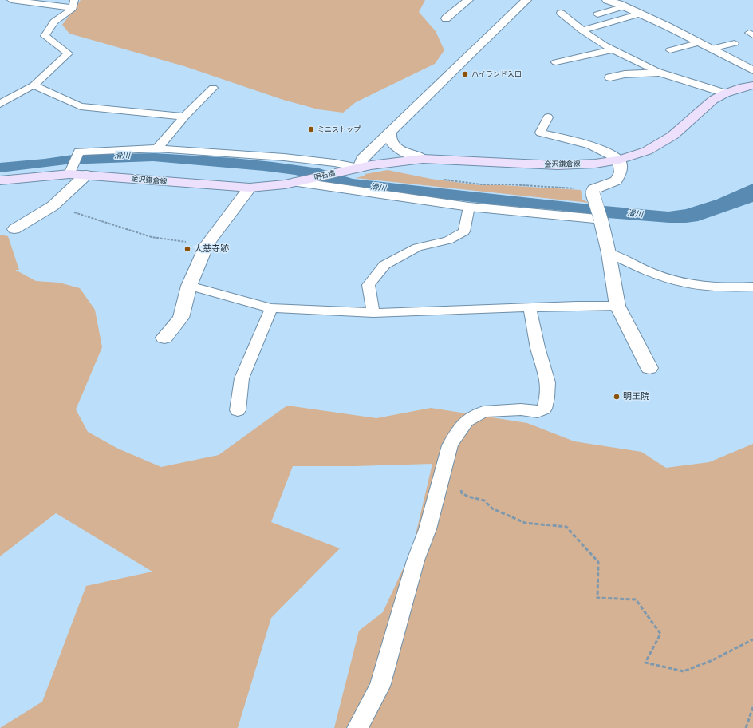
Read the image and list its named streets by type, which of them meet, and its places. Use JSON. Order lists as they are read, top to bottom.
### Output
{
  "streets": {
    "main road": ["金沢鎌倉線", "明石橋"]
  },
  "crossings": [
    ["金沢鎌倉線", "明石橋"]
  ],
  "water": ["滑川"],
  "places": [
    "ハイランド入口",
    "ミニストップ",
    "大慈寺跡",
    "明王院"
  ]
}
